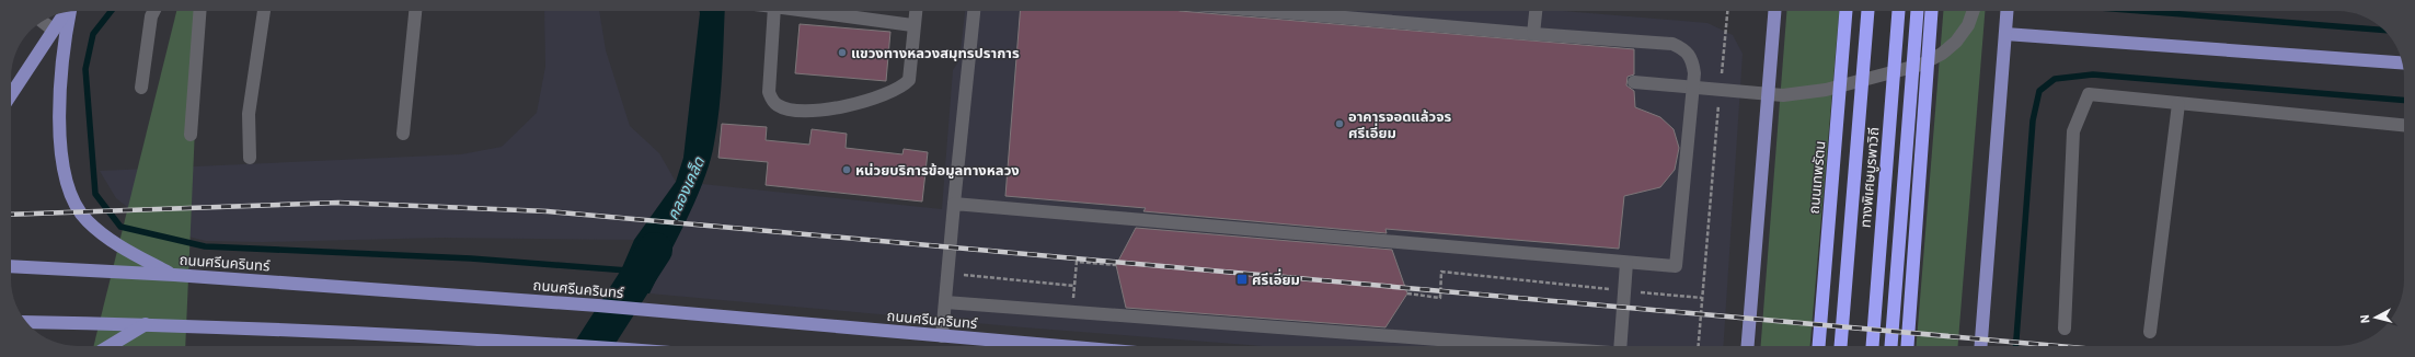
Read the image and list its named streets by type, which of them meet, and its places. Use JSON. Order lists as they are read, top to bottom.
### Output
{
  "streets": {
    "highway": ["ถนนเทพรัตน", "ทางพิเศษบูรพาวิถี"],
    "main road": ["ถนนศรีนครินทร์"]
  },
  "water": ["คลองเคล็ด"],
  "places": {
    "other": ["แขวงทางหลวงสมุทรปราการ", "อาคารจอดแล้วจร ศรีเอี่ยม", "หน่วยบริการข้อมูลทางหลวง"],
    "transit": ["ศรีเอี่ยม"]
  },
  "north": "left"
}
